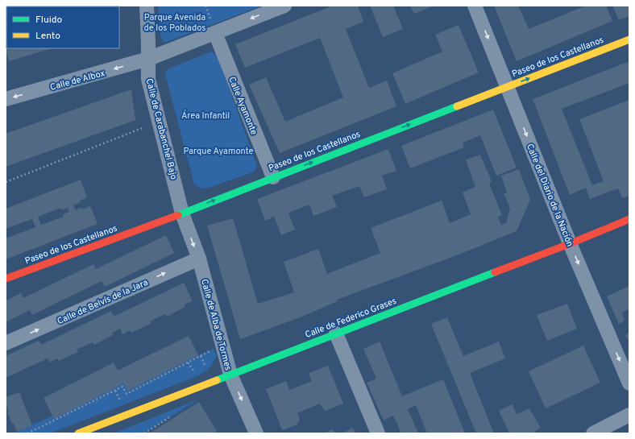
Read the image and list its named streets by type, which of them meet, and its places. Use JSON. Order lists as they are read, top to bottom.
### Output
{
  "streets": {
    "street": [
      "Paseo de los Castellanos",
      "Calle de Albox",
      "Calle Ayamonte",
      "Calle de Carabanchel Bajo",
      "Calle del Diario de la Nación",
      "Calle de Belvís de la Jara",
      "Calle de Federico Grases",
      "Calle de Alba de Tormes"
    ]
  },
  "crossings": [
    ["Paseo de los Castellanos", "Calle Ayamonte"],
    ["Paseo de los Castellanos", "Calle de Carabanchel Bajo"],
    ["Paseo de los Castellanos", "Calle del Diario de la Nación"],
    ["Paseo de los Castellanos", "Calle de Alba de Tormes"],
    ["Calle de Albox", "Calle Ayamonte"],
    ["Calle de Albox", "Calle de Carabanchel Bajo"],
    ["Calle de Carabanchel Bajo", "Calle de Alba de Tormes"],
    ["Calle del Diario de la Nación", "Calle de Federico Grases"],
    ["Calle de Belvís de la Jara", "Calle de Alba de Tormes"],
    ["Calle de Federico Grases", "Calle de Alba de Tormes"]
  ],
  "one_way": [
    "Paseo de los Castellanos",
    "Calle de Albox",
    "Calle del Diario de la Nación",
    "Calle de Belvís de la Jara"
  ],
  "parks": ["Parque Avenida de los Poblados", "Área Infantil", "Parque Ayamonte"],
  "legend": ["Fluido", "Lento"]
}
